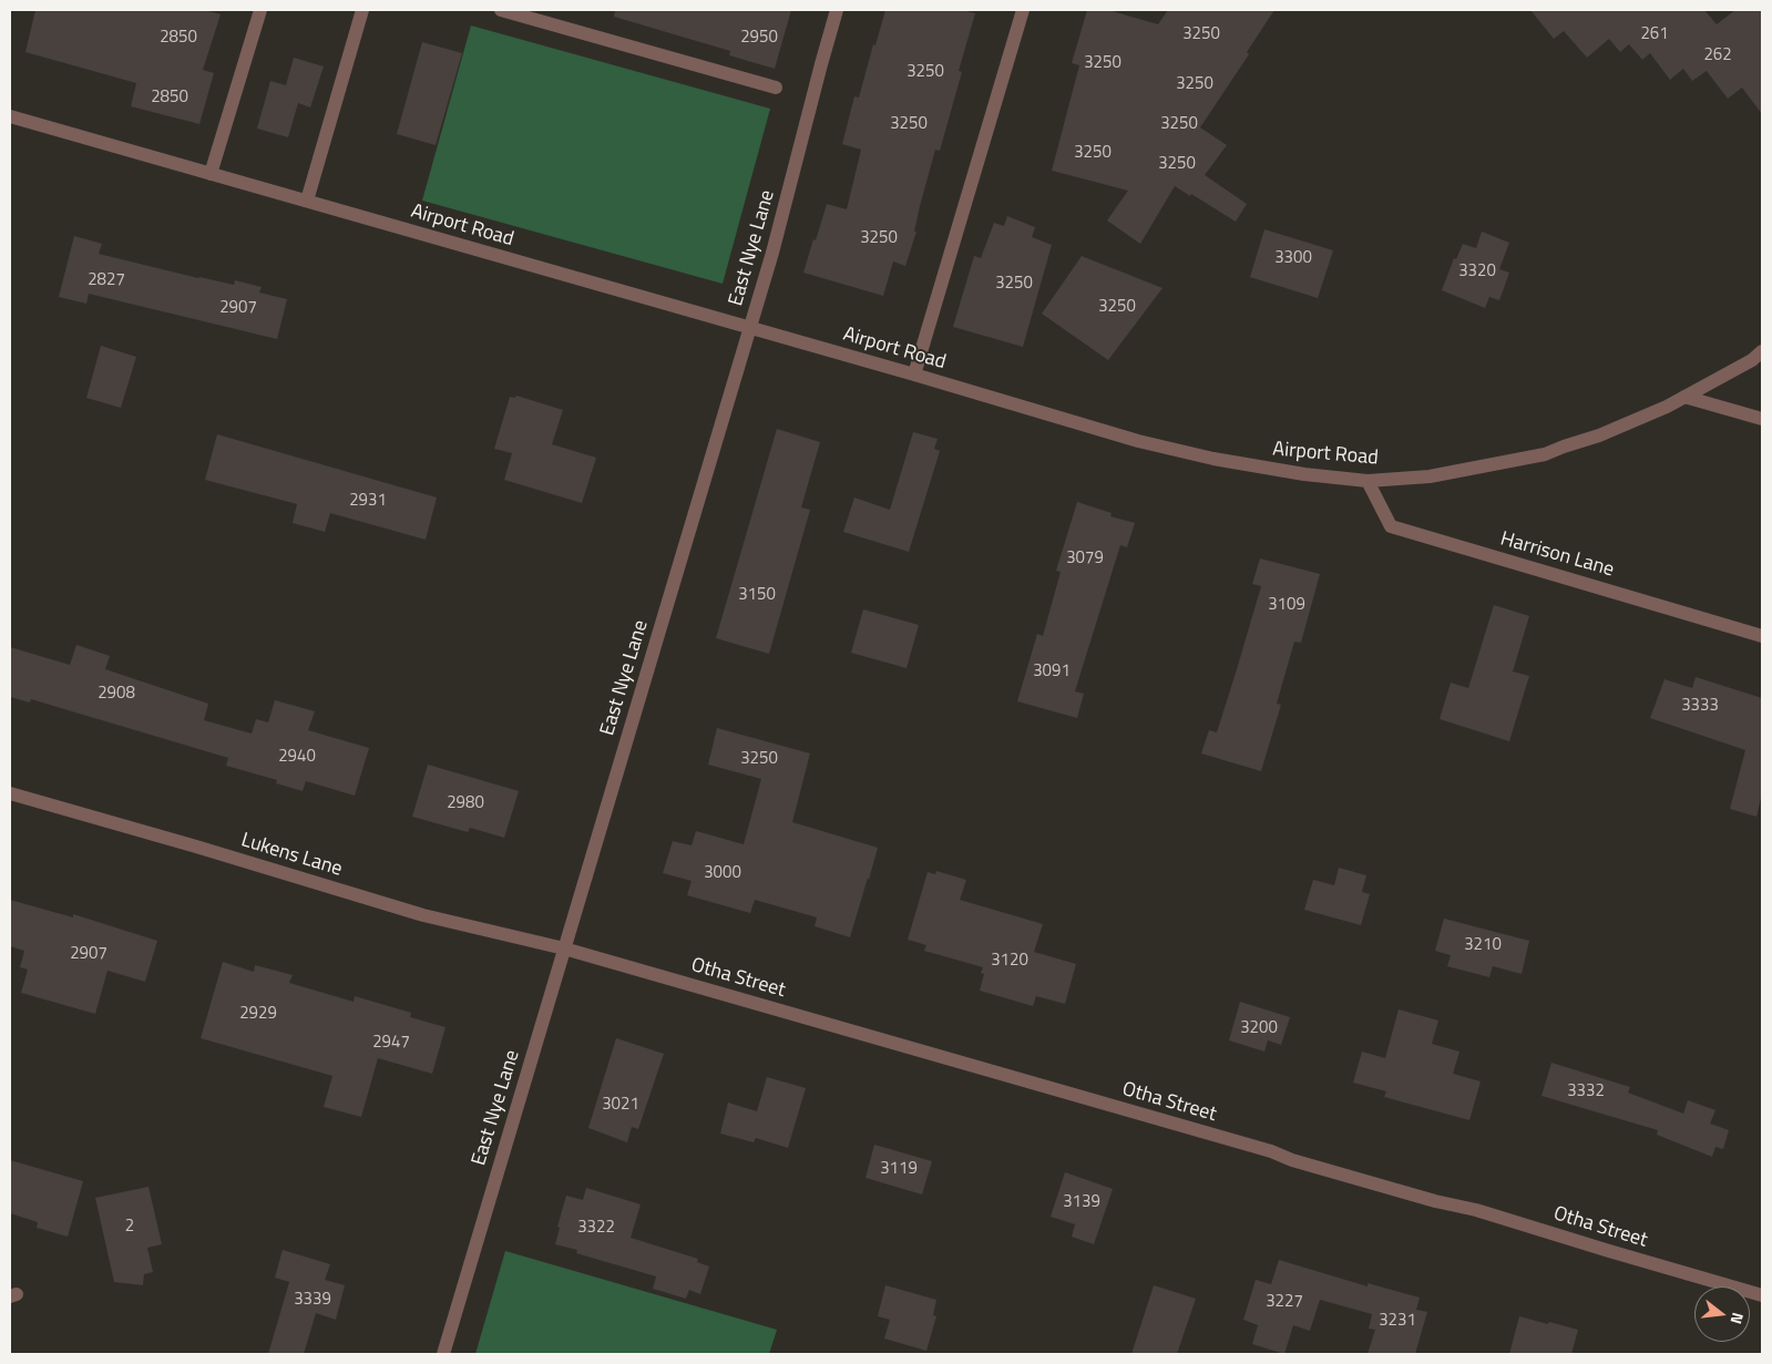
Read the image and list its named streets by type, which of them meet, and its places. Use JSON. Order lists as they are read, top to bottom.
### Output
{
  "streets": {
    "street": [
      "Airport Road",
      "East Nye Lane",
      "Harrison Lane",
      "Lukens Lane",
      "Otha Street"
    ]
  },
  "crossings": [
    ["Airport Road", "East Nye Lane"],
    ["Airport Road", "Harrison Lane"],
    ["East Nye Lane", "Lukens Lane"],
    ["East Nye Lane", "Otha Street"],
    ["Lukens Lane", "Otha Street"]
  ],
  "house_numbers": [
    "3250",
    "261",
    "2850",
    "2950",
    "262",
    "3250",
    "3250",
    "3250",
    "2850",
    "3250",
    "3250",
    "3250",
    "3250",
    "3250",
    "3300",
    "3320",
    "2827",
    "3250",
    "3250",
    "2907",
    "2931",
    "3079",
    "3150",
    "3109",
    "3091",
    "2908",
    "3333",
    "2940",
    "3250",
    "2980",
    "3000",
    "3210",
    "2907",
    "3120",
    "2929",
    "3200",
    "2947",
    "3332",
    "3021",
    "3119",
    "3139",
    "2",
    "3322",
    "3339",
    "3227",
    "3231"
  ],
  "north": "right"
}
